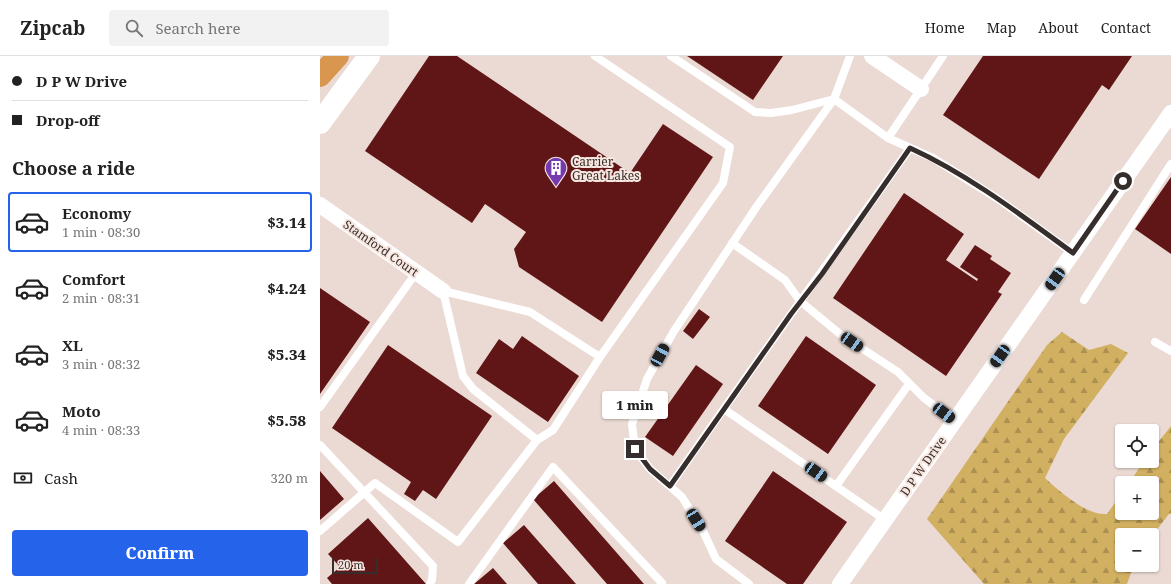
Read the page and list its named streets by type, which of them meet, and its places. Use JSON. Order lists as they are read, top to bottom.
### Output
{
  "streets": {
    "street": ["Stamford Court", "D P W Drive"]
  },
  "places": {
    "building": ["Carrier Great Lakes"]
  },
  "scale_bar": "20 m",
  "page": {
    "header": "Zipcab",
    "search": "Search here",
    "nav": [
      "Home",
      "Map",
      "About",
      "Contact"
    ],
    "banner": ["D P W Drive", "Drop-off"],
    "heading": "Choose a ride",
    "list": [
      {
        "name": "Economy",
        "note": "1 min · 08:30",
        "value": "$3.14"
      },
      {
        "name": "Comfort",
        "note": "2 min · 08:31",
        "value": "$4.24"
      },
      {
        "name": "XL",
        "note": "3 min · 08:32",
        "value": "$5.34"
      },
      {
        "name": "Moto",
        "note": "4 min · 08:33",
        "value": "$5.58"
      }
    ],
    "bubble": "1 min",
    "map_buttons": ["+", "−"],
    "pay": ["Cash", "320 m"],
    "buttons": "Confirm",
    "scale": "20 m"
  }
}
